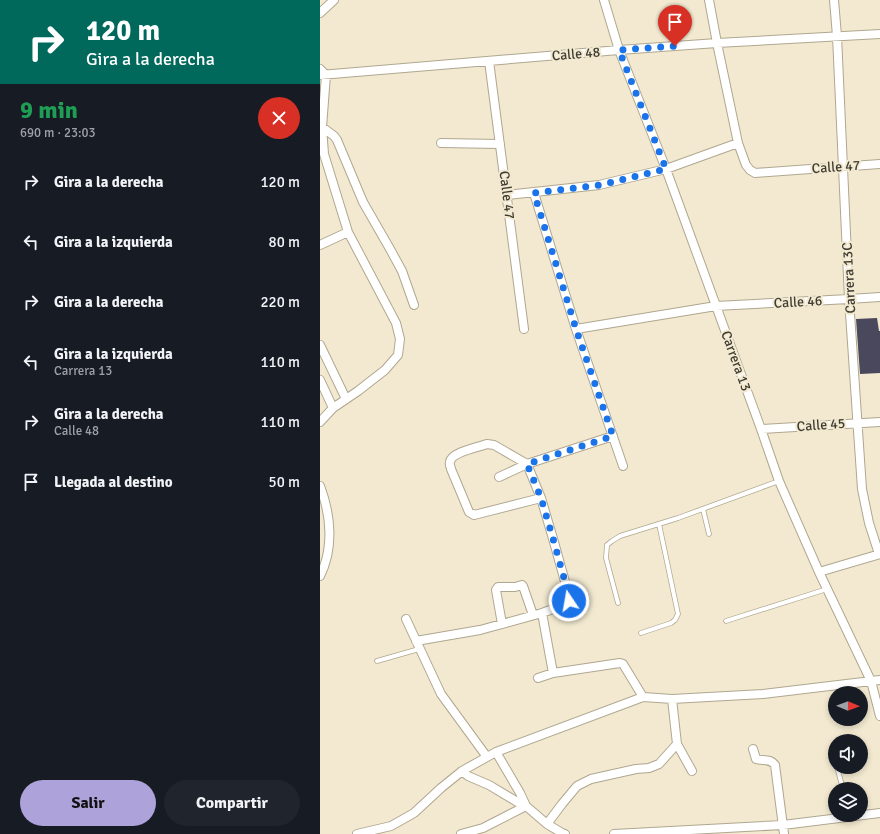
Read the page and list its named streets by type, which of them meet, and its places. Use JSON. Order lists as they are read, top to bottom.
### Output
{
  "streets": {
    "street": [
      "Calle 48",
      "Calle 47",
      "Carrera 13C",
      "Calle 46",
      "Carrera 13",
      "Calle 45"
    ]
  },
  "crossings": [
    ["Calle 48", "Calle 47"],
    ["Calle 48", "Carrera 13C"],
    ["Calle 48", "Carrera 13"],
    ["Calle 47", "Carrera 13C"],
    ["Carrera 13C", "Calle 46"],
    ["Carrera 13C", "Calle 45"],
    ["Calle 46", "Carrera 13"],
    ["Carrera 13", "Calle 45"]
  ],
  "north": "right",
  "page": {
    "turn": ["120 m", "Gira a la derecha"],
    "heading": ["9 min", "690 m · 23:03"],
    "list": [
      {
        "name": "Gira a la derecha",
        "value": "120 m"
      },
      {
        "name": "Gira a la izquierda",
        "value": "80 m"
      },
      {
        "name": "Gira a la derecha",
        "value": "220 m"
      },
      {
        "name": "Gira a la izquierda",
        "note": "Carrera 13",
        "value": "110 m"
      },
      {
        "name": "Gira a la derecha",
        "note": "Calle 48",
        "value": "110 m"
      },
      {
        "name": "Llegada al destino",
        "value": "50 m"
      }
    ],
    "buttons": ["Salir", "Compartir"]
  }
}
